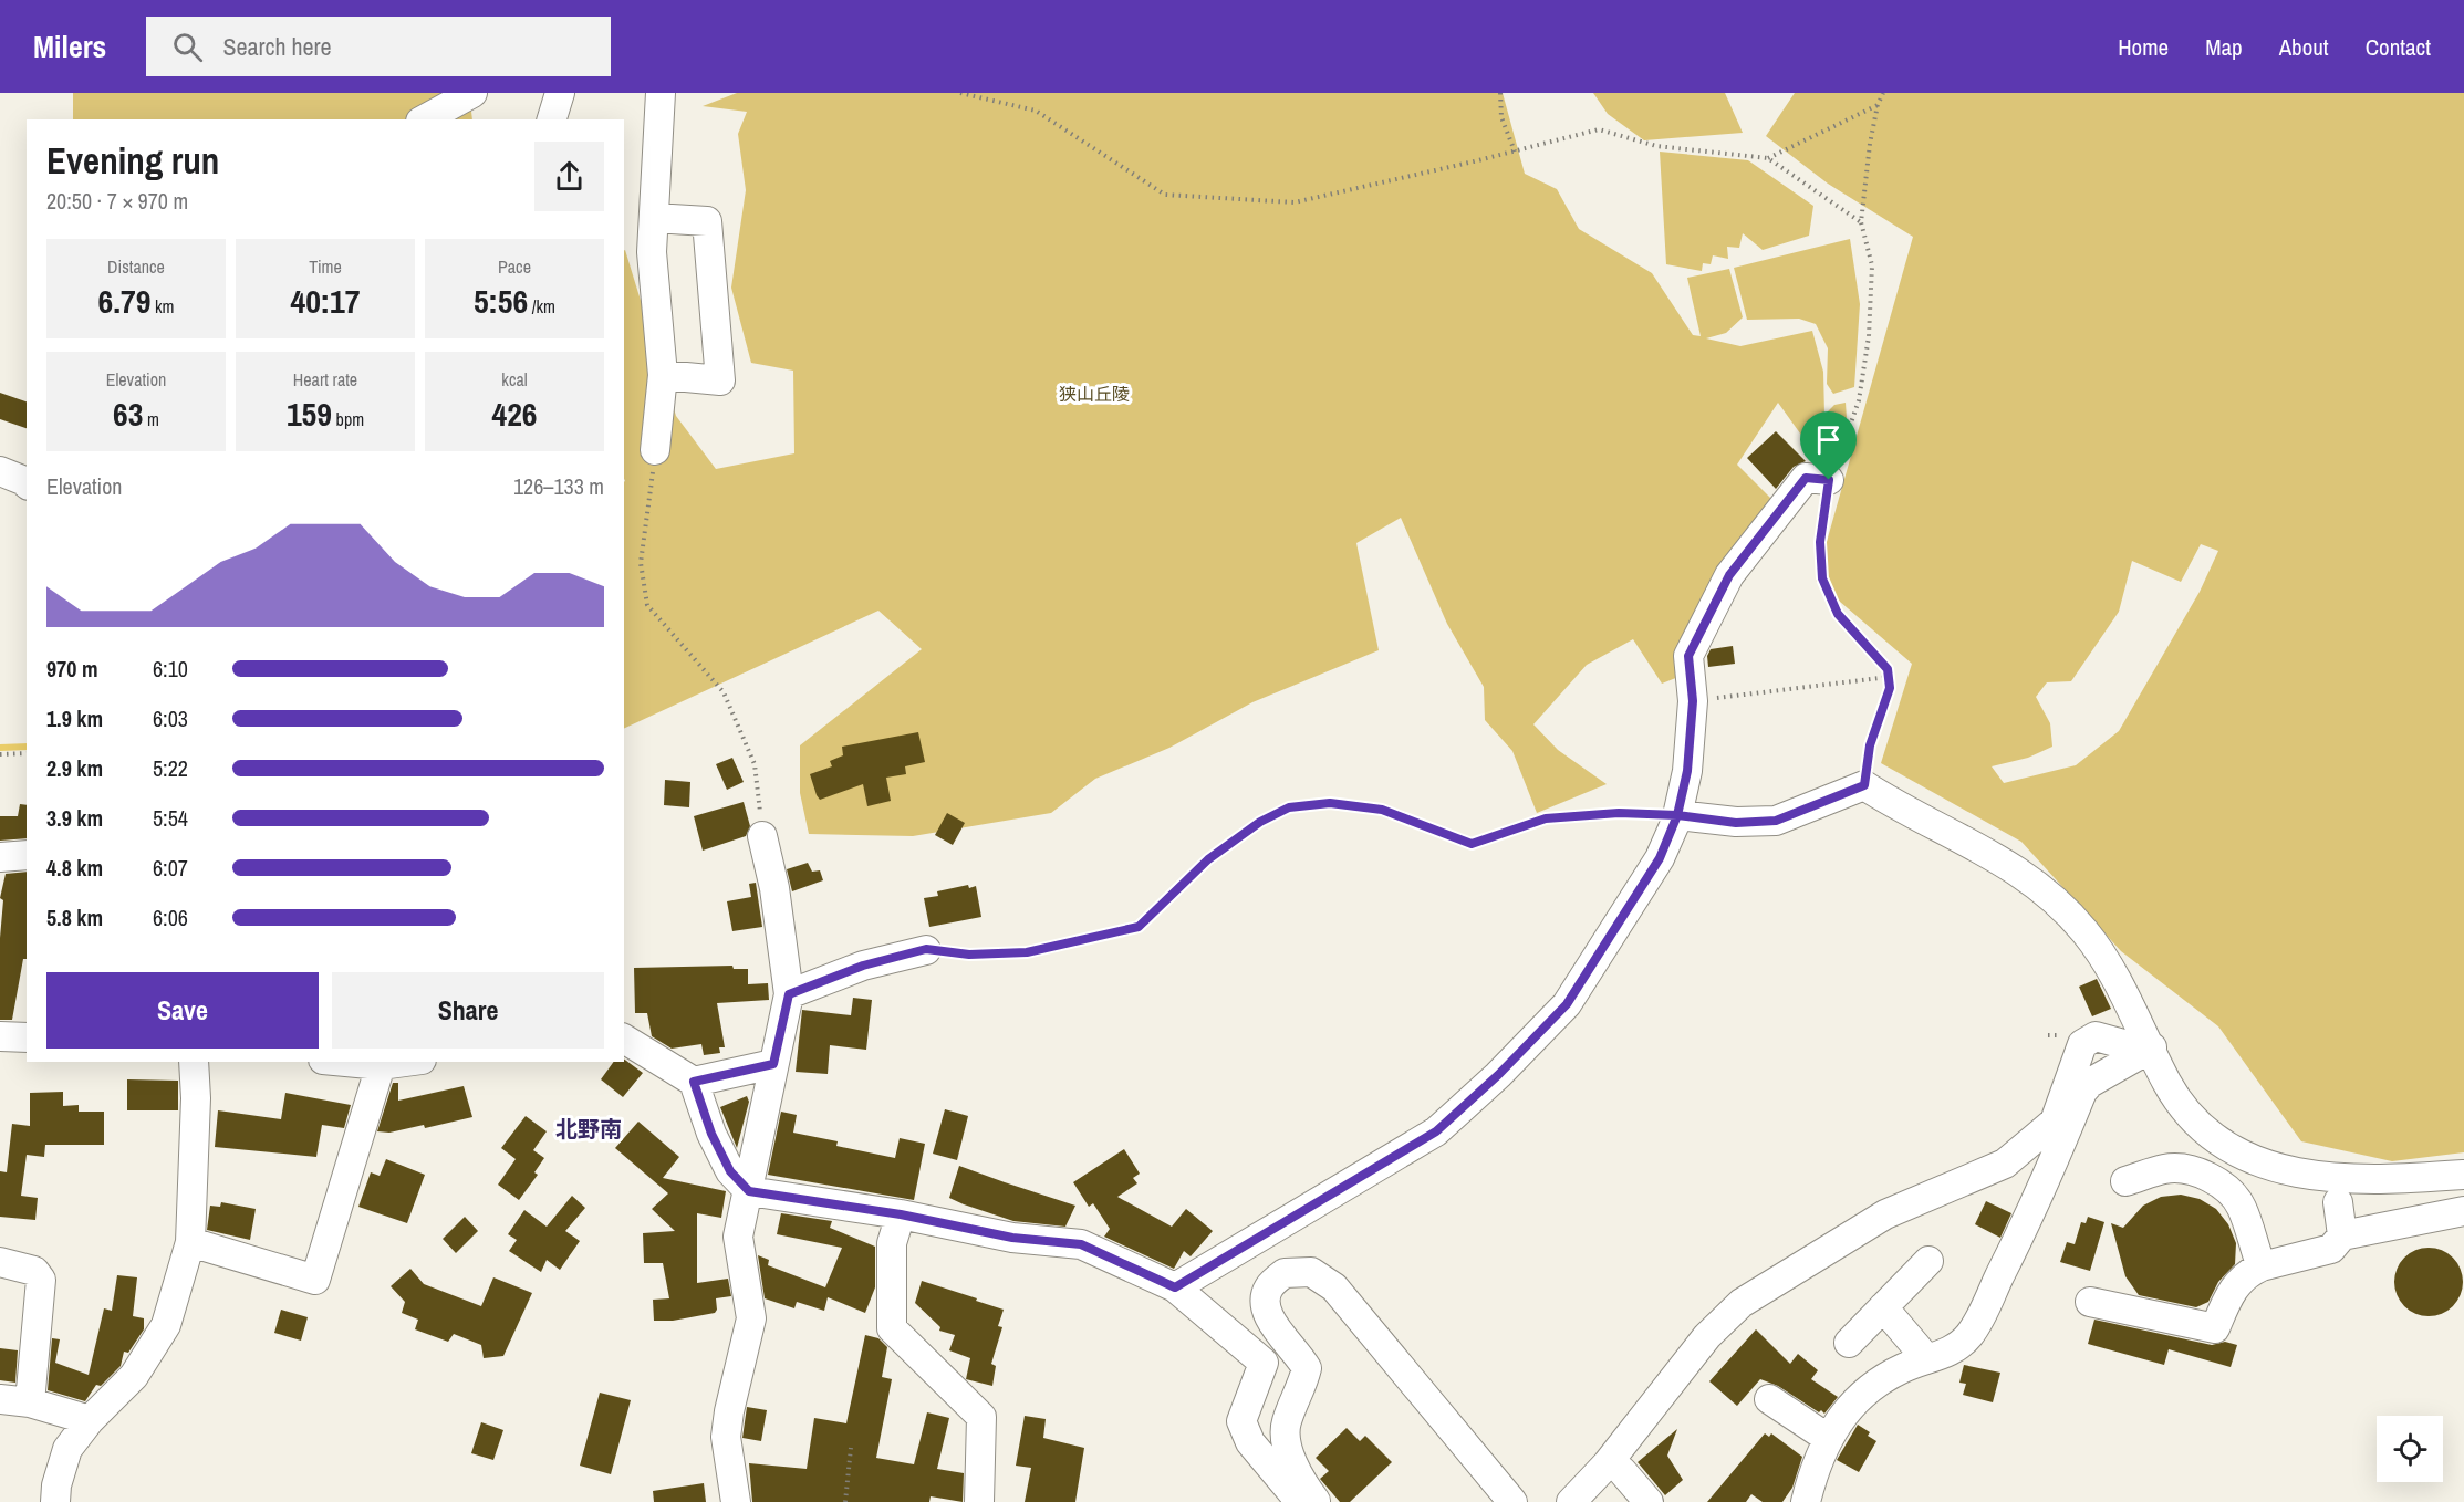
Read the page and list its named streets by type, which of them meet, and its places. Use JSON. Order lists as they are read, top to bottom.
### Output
{
  "districts": ["北野南"],
  "parks": ["狭山丘陵"],
  "page": {
    "header": "Milers",
    "search": "Search here",
    "nav": [
      "Home",
      "Map",
      "About",
      "Contact"
    ],
    "heading": ["Evening run", "20:50 · 7 × 970 m"],
    "stats": [
      ["Distance", "6.79 km"],
      ["Time", "40:17"],
      ["Pace", "5:56 /km"],
      ["Elevation", "63 m"],
      ["Heart rate", "159 bpm"],
      ["kcal", "426"]
    ],
    "chart": ["Elevation", "126–133 m"],
    "list": [
      {
        "name": "970 m",
        "note": "6:10"
      },
      {
        "name": "1.9 km",
        "note": "6:03"
      },
      {
        "name": "2.9 km",
        "note": "5:22"
      },
      {
        "name": "3.9 km",
        "note": "5:54"
      },
      {
        "name": "4.8 km",
        "note": "6:07"
      },
      {
        "name": "5.8 km",
        "note": "6:06"
      }
    ],
    "buttons": ["Save", "Share"]
  }
}
